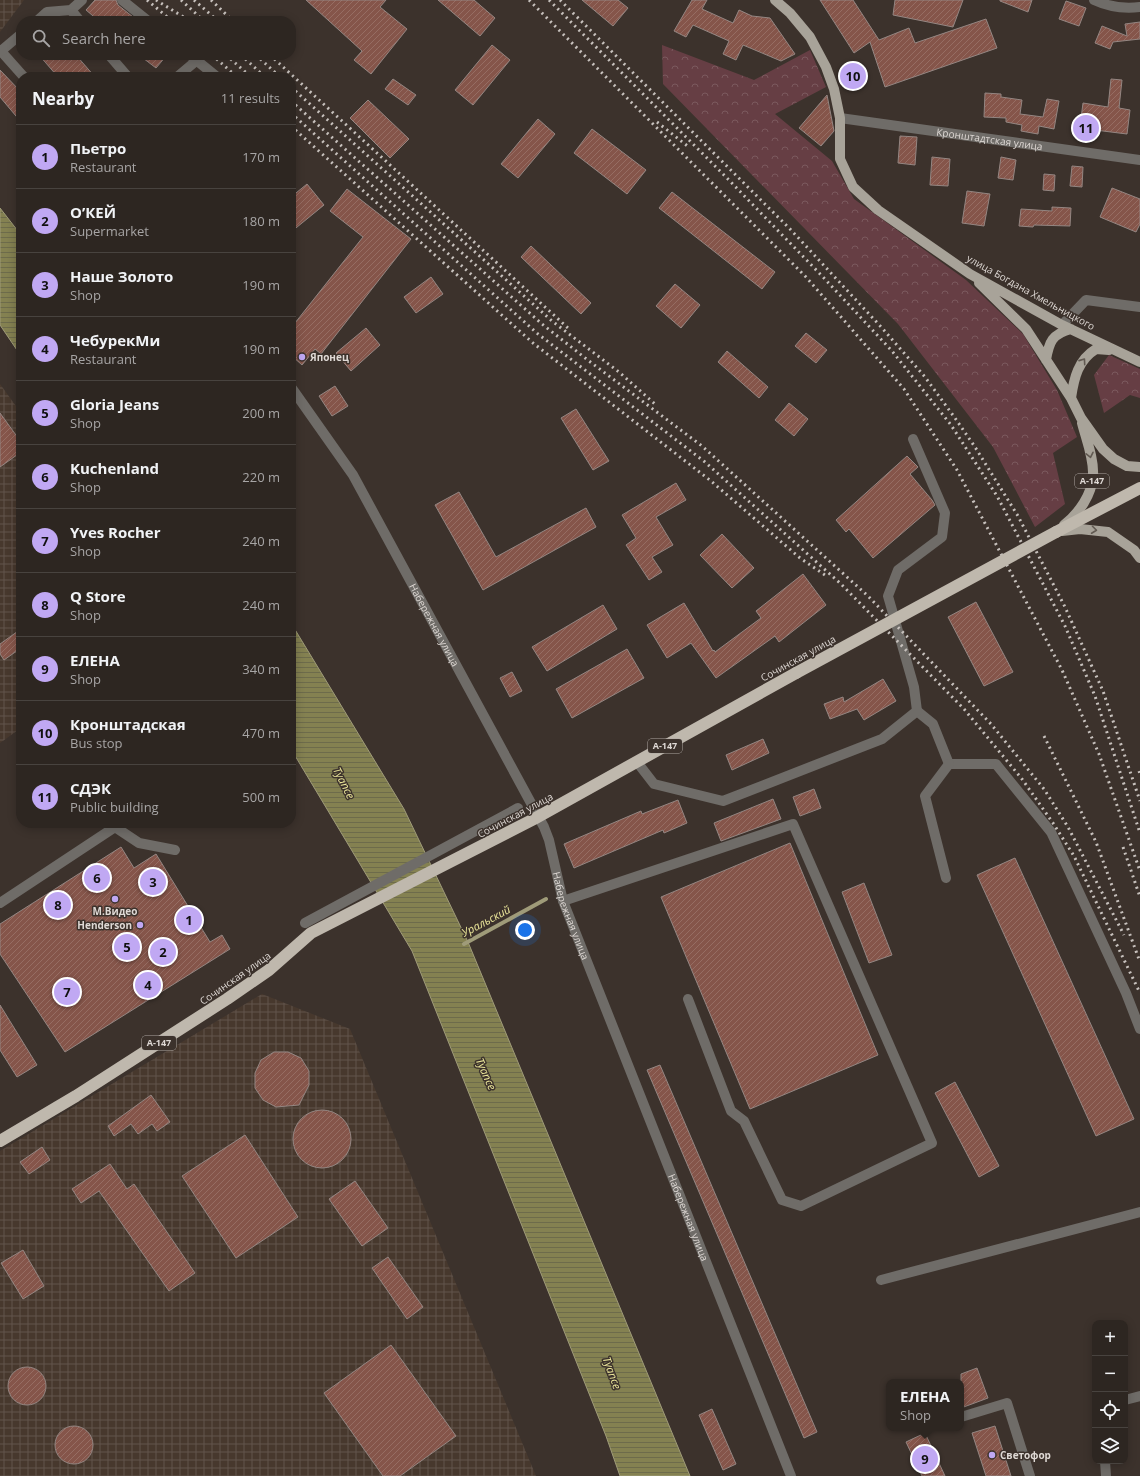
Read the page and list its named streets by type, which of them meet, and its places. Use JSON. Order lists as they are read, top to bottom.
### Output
{
  "streets": {
    "highway": ["А-147", "Сочинская улица"],
    "main road": ["улица Богдана Хмельницкого"],
    "street": ["Кронштадтская улица", "Набережная улица"]
  },
  "crossings": [
    ["Кронштадтская улица", "улица Богдана Хмельницкого"],
    ["А-147", "Сочинская улица"],
    ["Набережная улица", "Сочинская улица"]
  ],
  "water": ["Туапсе", "Уральский"],
  "places": [
    "Японец",
    "М.Видео",
    "Henderson",
    "Светофор"
  ],
  "page": {
    "search": "Search here",
    "pins": [
      "10",
      "11",
      "6",
      "3",
      "8",
      "1",
      "5",
      "2",
      "4",
      "7",
      "9"
    ],
    "heading": ["Nearby", "11 results"],
    "list": [
      {
        "mark": "1",
        "name": "Пьетро",
        "note": "Restaurant",
        "value": "170 m"
      },
      {
        "mark": "2",
        "name": "О’КЕЙ",
        "note": "Supermarket",
        "value": "180 m"
      },
      {
        "mark": "3",
        "name": "Наше Золото",
        "note": "Shop",
        "value": "190 m"
      },
      {
        "mark": "4",
        "name": "ЧебурекМи",
        "note": "Restaurant",
        "value": "190 m"
      },
      {
        "mark": "5",
        "name": "Gloria Jeans",
        "note": "Shop",
        "value": "200 m"
      },
      {
        "mark": "6",
        "name": "Kuchenland",
        "note": "Shop",
        "value": "220 m"
      },
      {
        "mark": "7",
        "name": "Yves Rocher",
        "note": "Shop",
        "value": "240 m"
      },
      {
        "mark": "8",
        "name": "Q Store",
        "note": "Shop",
        "value": "240 m"
      },
      {
        "mark": "9",
        "name": "ЕЛЕНА",
        "note": "Shop",
        "value": "340 m"
      },
      {
        "mark": "10",
        "name": "Кронштадская",
        "note": "Bus stop",
        "value": "470 m"
      },
      {
        "mark": "11",
        "name": "СДЭК",
        "note": "Public building",
        "value": "500 m"
      }
    ],
    "map_buttons": ["+", "−"],
    "popup": ["ЕЛЕНА", "Shop"]
  }
}
